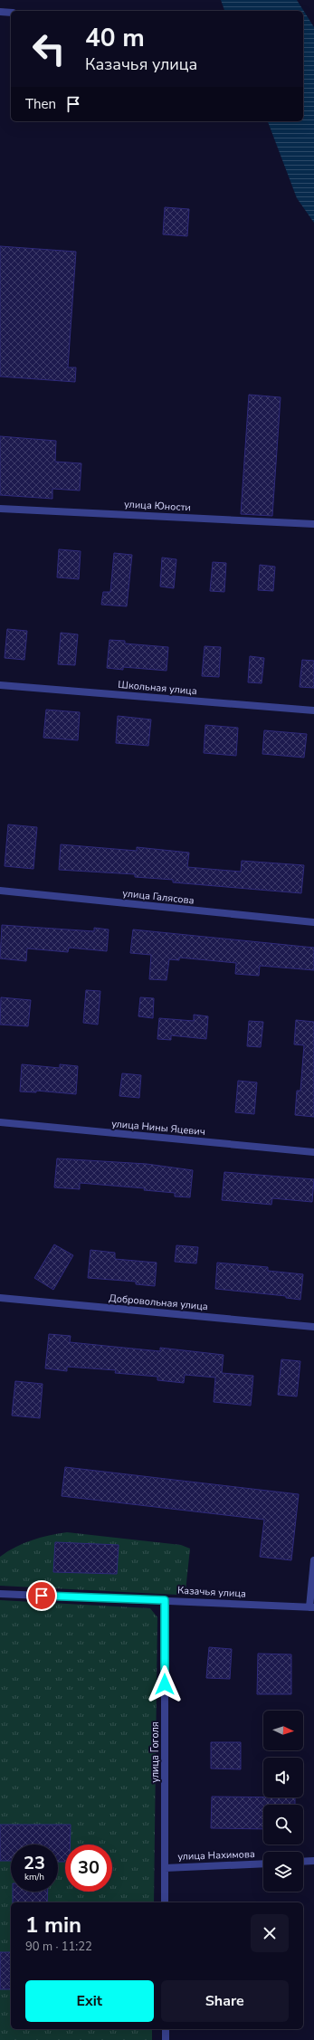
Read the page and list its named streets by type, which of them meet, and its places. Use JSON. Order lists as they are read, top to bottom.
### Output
{
  "streets": {
    "street": [
      "улица Юности",
      "Школьная улица",
      "улица Галясова",
      "улица Нины Яцевич",
      "Добровольная улица",
      "Казачья улица",
      "улица Гоголя",
      "улица Нахимова"
    ]
  },
  "crossings": [
    ["Казачья улица", "улица Гоголя"],
    ["улица Гоголя", "улица Нахимова"]
  ],
  "north": "right",
  "page": {
    "turn": ["40 m", "Казачья улица"],
    "then": "Then",
    "speed": "23 km/h",
    "limit": "30",
    "heading": ["1 min", "90 m · 11:22"],
    "buttons": ["Exit", "Share"]
  }
}
